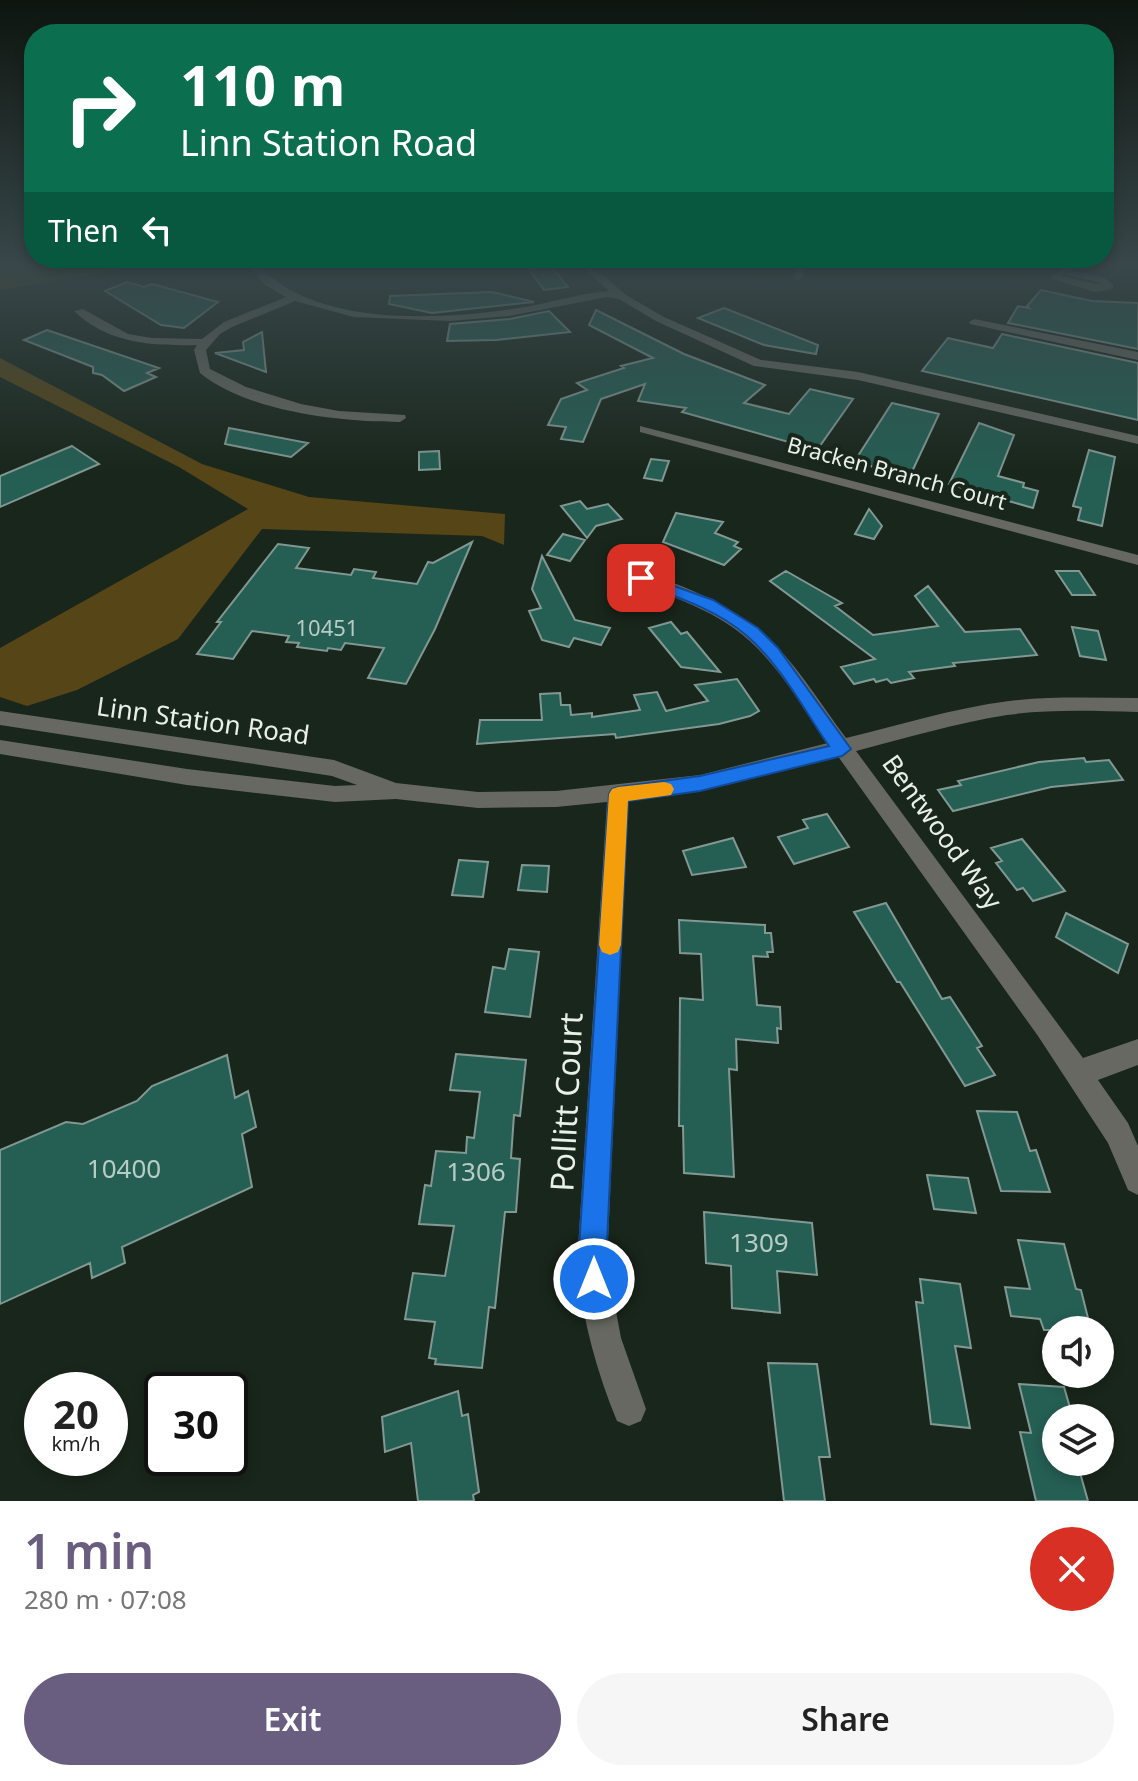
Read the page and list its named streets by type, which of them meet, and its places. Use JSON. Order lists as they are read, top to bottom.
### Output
{
  "streets": {
    "street": [
      "Bracken Branch Court",
      "Linn Station Road",
      "Bentwood Way",
      "Pollitt Court"
    ]
  },
  "crossings": [
    ["Linn Station Road", "Bentwood Way"],
    ["Linn Station Road", "Pollitt Court"]
  ],
  "house_numbers": [
    "10451",
    "10400",
    "1306",
    "1309"
  ],
  "page": {
    "turn": ["110 m", "Linn Station Road"],
    "then": "Then",
    "speed": "20 km/h",
    "limit": "30",
    "heading": ["1 min", "280 m · 07:08"],
    "buttons": ["Exit", "Share"]
  }
}
